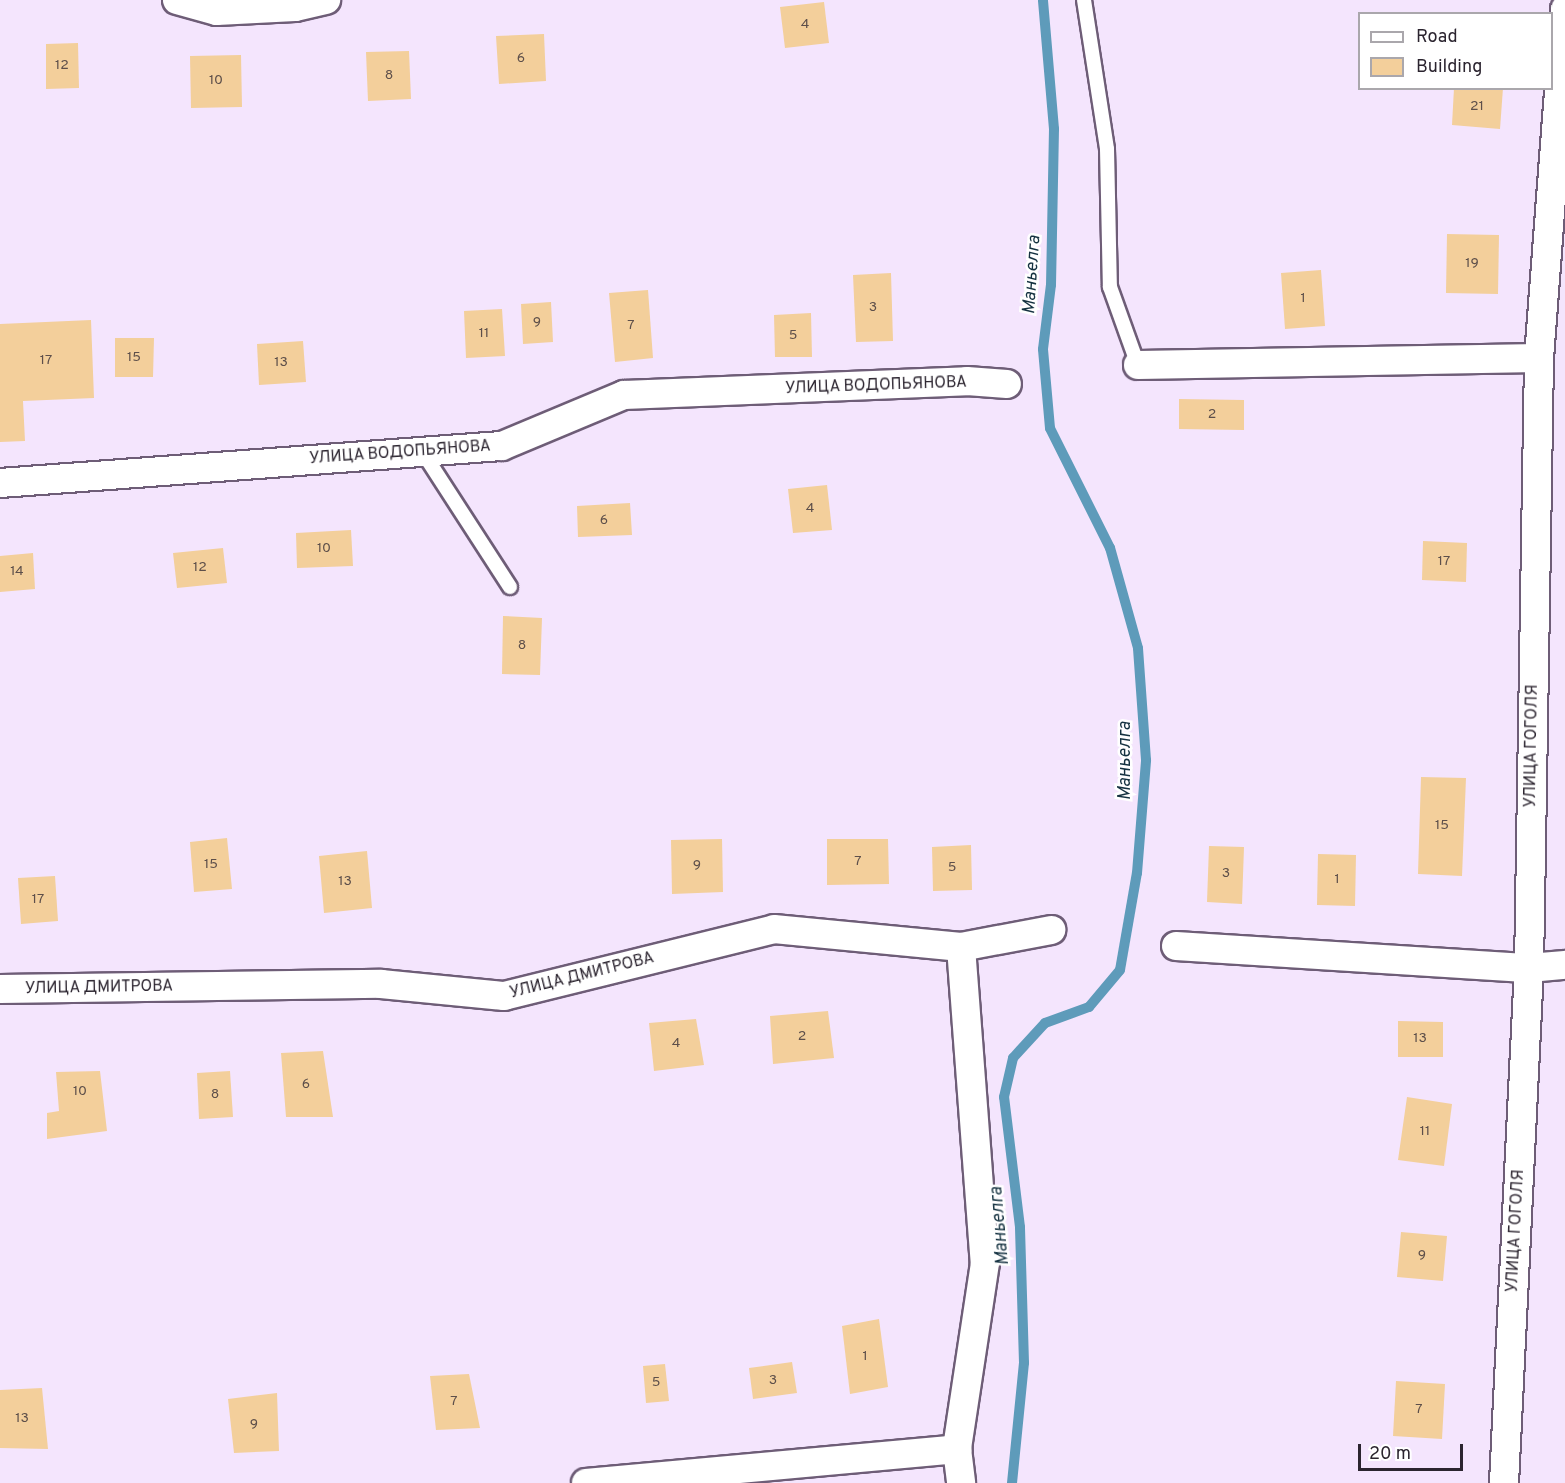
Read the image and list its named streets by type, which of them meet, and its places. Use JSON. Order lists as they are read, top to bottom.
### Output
{
  "streets": {
    "street": ["УЛИЦА ВОДОПЬЯНОВА", "УЛИЦА ГОГОЛЯ", "УЛИЦА ДМИТРОВА"]
  },
  "water": ["Маньелга"],
  "house_numbers": [
    "4",
    "6",
    "12",
    "8",
    "10",
    "21",
    "19",
    "1",
    "3",
    "9",
    "7",
    "11",
    "5",
    "15",
    "17",
    "13",
    "2",
    "4",
    "6",
    "10",
    "17",
    "12",
    "14",
    "8",
    "15",
    "7",
    "15",
    "9",
    "5",
    "3",
    "1",
    "13",
    "17",
    "2",
    "13",
    "4",
    "6",
    "10",
    "8",
    "11",
    "9",
    "1",
    "3",
    "5",
    "7",
    "7",
    "13",
    "9"
  ],
  "legend": ["Road", "Building"],
  "scale_bar": "20 m"
}
